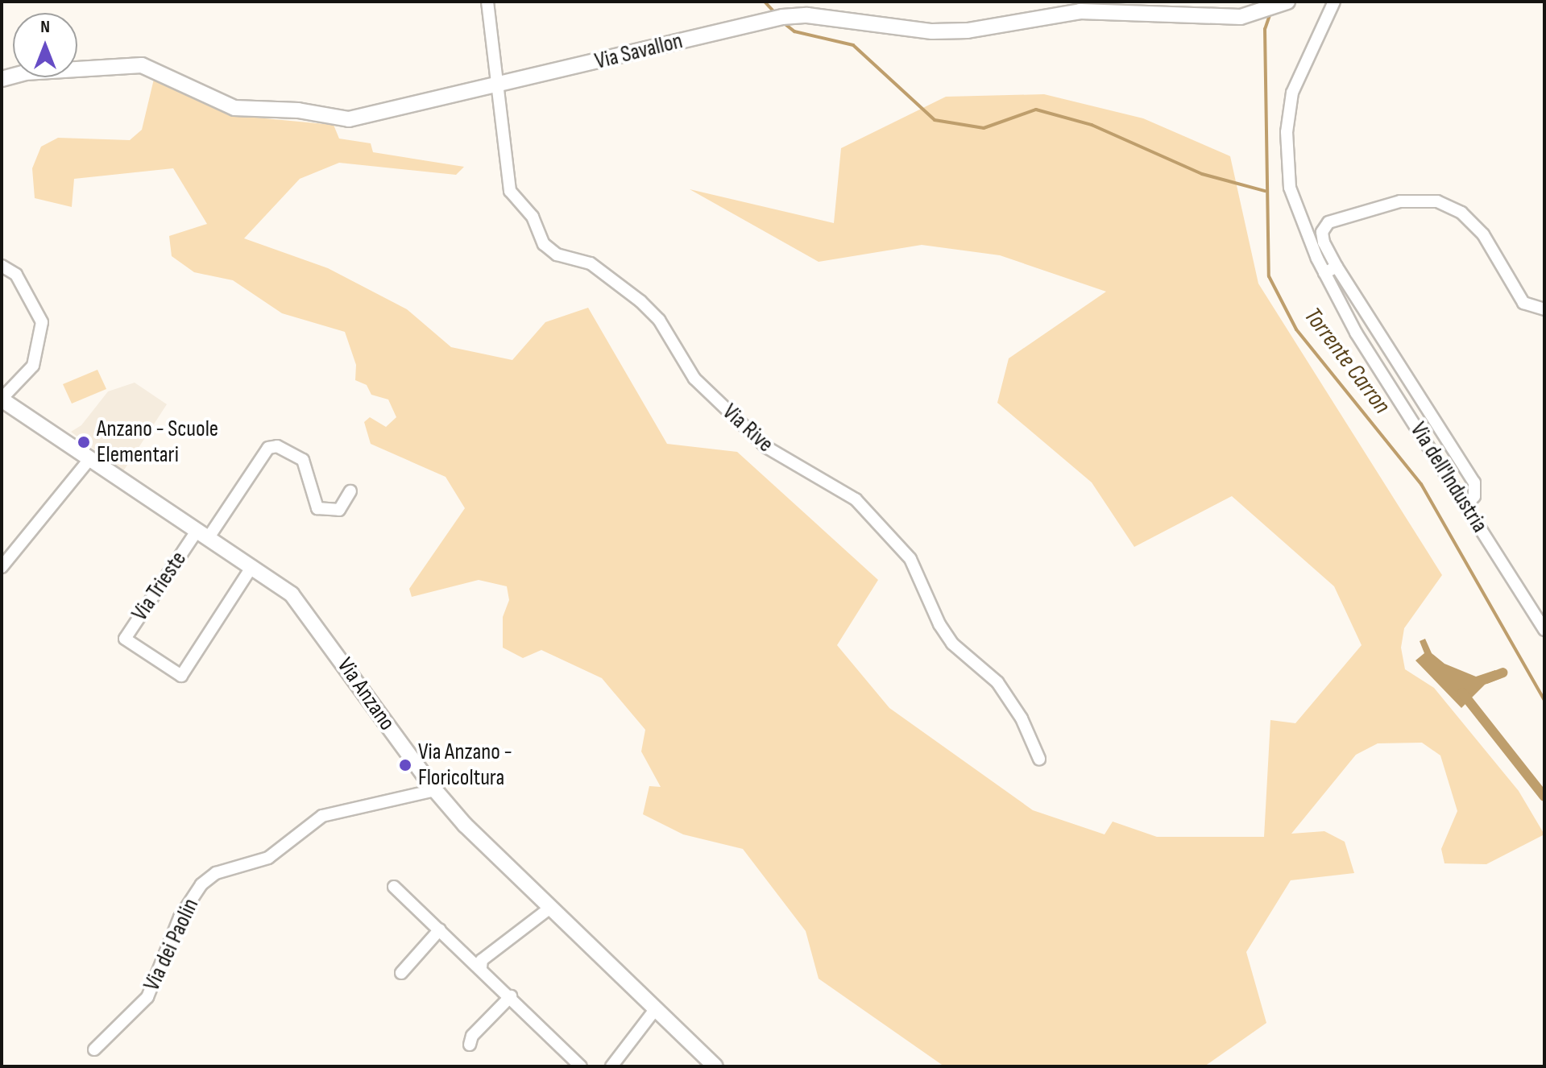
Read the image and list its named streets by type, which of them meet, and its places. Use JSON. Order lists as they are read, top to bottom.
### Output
{
  "streets": {
    "main road": ["Via Savallon", "Via Anzano"],
    "street": [
      "Via Rive",
      "Via dell'Industria",
      "Via Trieste",
      "Via dei Paolin"
    ]
  },
  "crossings": [
    ["Via Savallon", "Via Rive"],
    ["Via Trieste", "Via Anzano"],
    ["Via Anzano", "Via dei Paolin"]
  ],
  "water": ["Torrente Carron"],
  "places": ["Anzano - Scuole Elementari", "Via Anzano - Floricoltura"],
  "north": "top"
}
